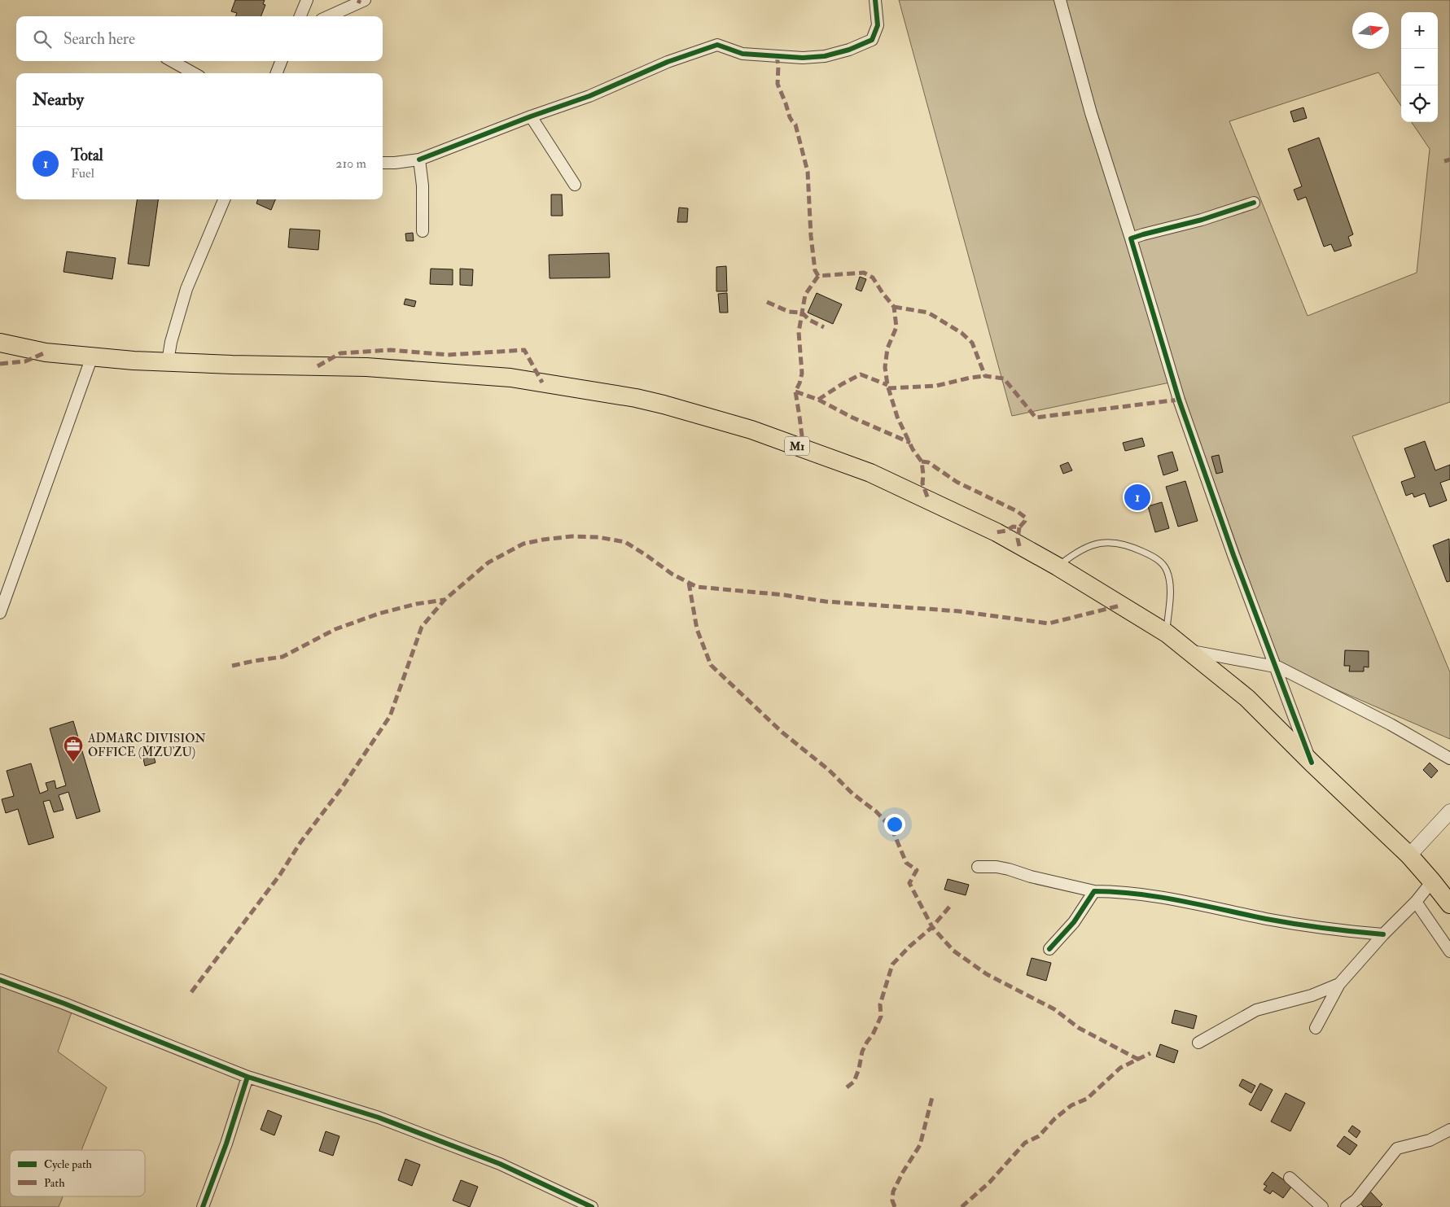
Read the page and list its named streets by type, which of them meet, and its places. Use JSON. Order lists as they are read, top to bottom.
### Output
{
  "streets": {
    "highway": ["M1"]
  },
  "places": {
    "office": ["ADMARC DIVISION OFFICE (MZUZU)"]
  },
  "legend": ["Cycle path", "Path"],
  "north": "right",
  "page": {
    "map_buttons": ["+", "−"],
    "search": "Search here",
    "heading": "Nearby",
    "list": [
      {
        "mark": "1",
        "name": "Total",
        "note": "Fuel",
        "value": "210 m"
      }
    ],
    "pins": "1"
  }
}
